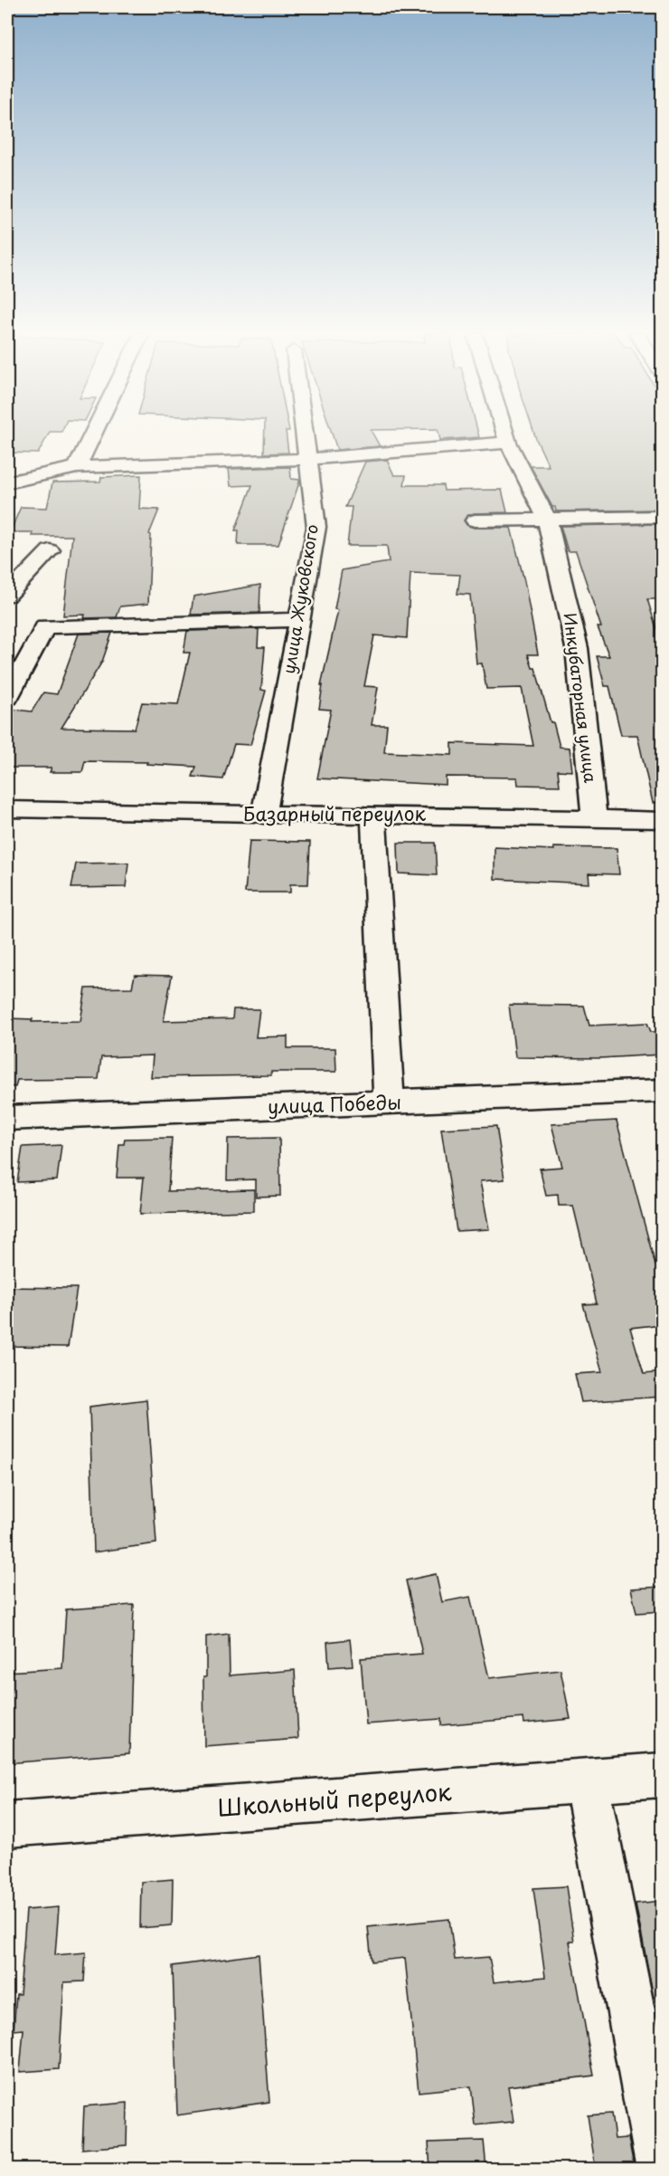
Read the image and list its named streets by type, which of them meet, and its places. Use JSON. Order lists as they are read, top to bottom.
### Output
{
  "streets": {
    "street": [
      "улица Жуковского",
      "Инкубаторная улица",
      "Базарный переулок",
      "улица Победы",
      "Школьный переулок"
    ]
  },
  "crossings": [
    ["улица Жуковского", "Базарный переулок"],
    ["Инкубаторная улица", "Базарный переулок"]
  ]
}
